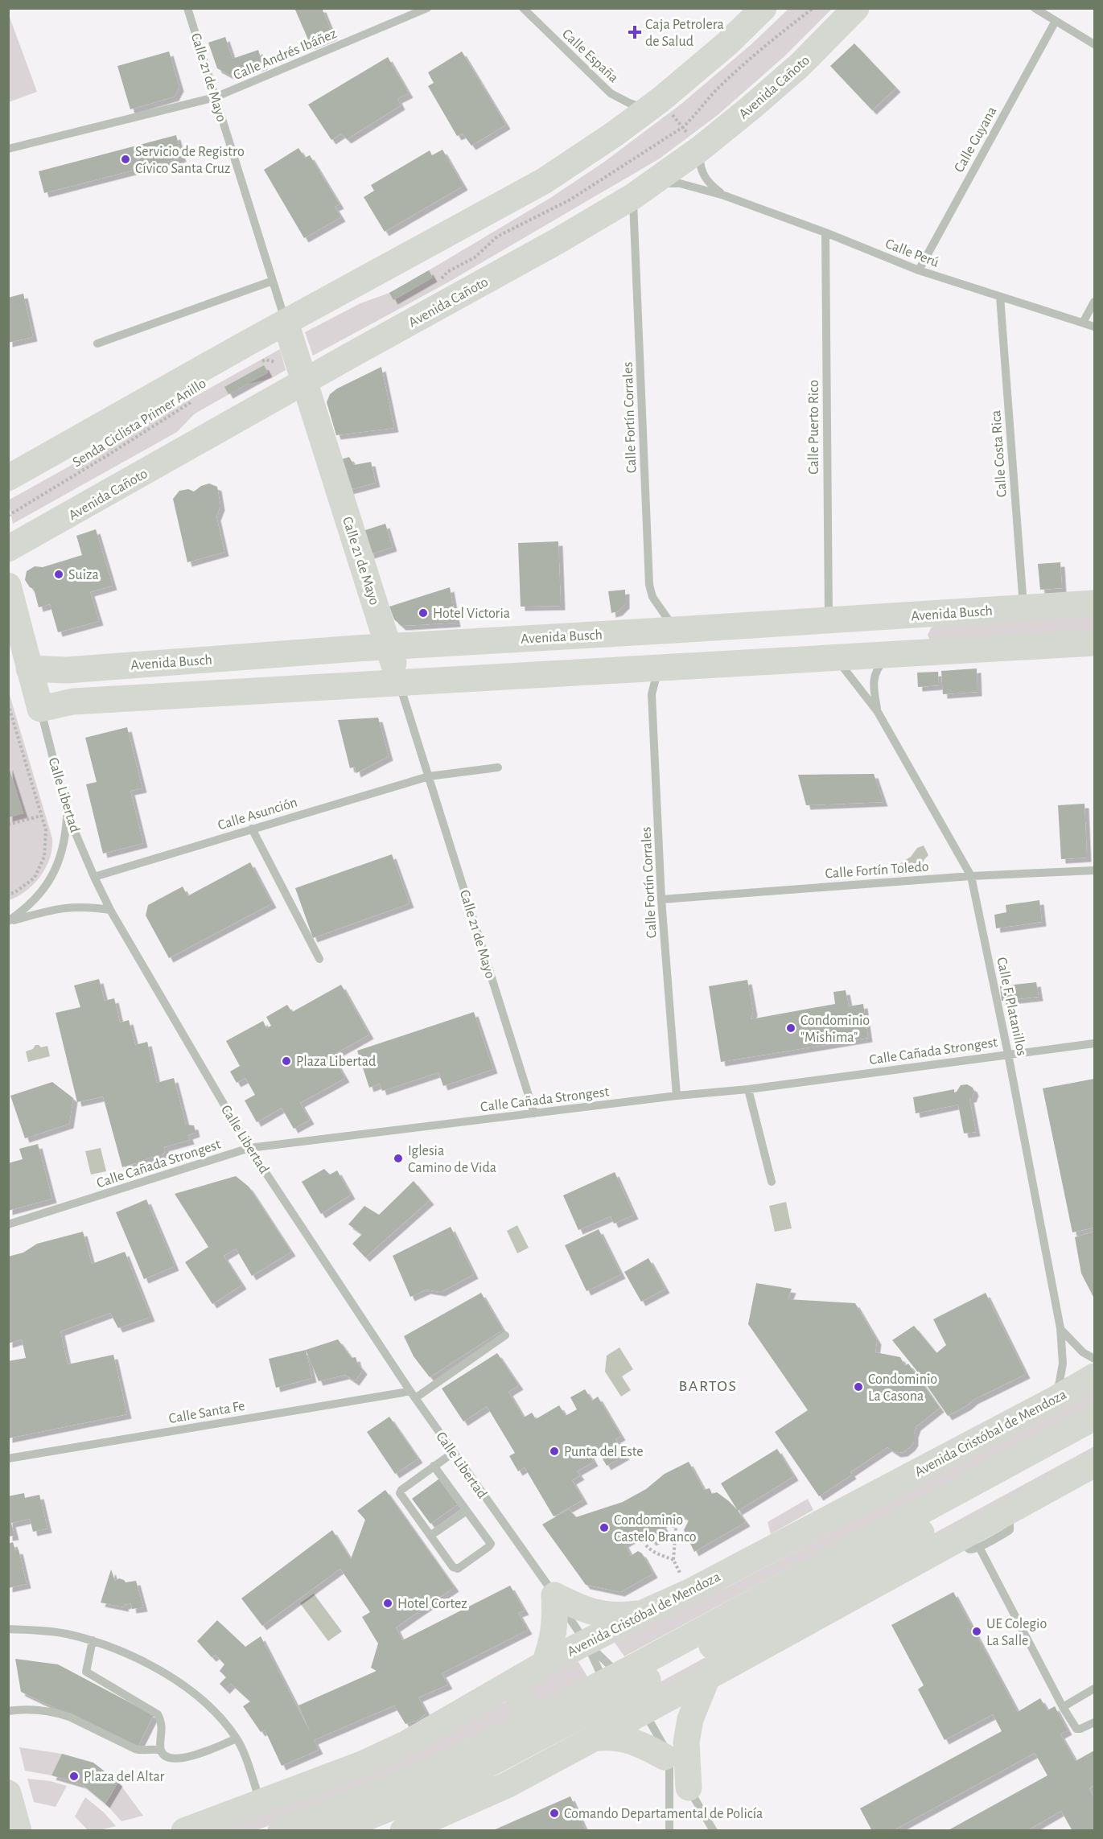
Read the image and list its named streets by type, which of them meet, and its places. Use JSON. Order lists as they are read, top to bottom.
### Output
{
  "streets": {
    "main road": [
      "Calle 21 de Mayo",
      "Avenida Cañoto",
      "Avenida Busch",
      "Calle Libertad",
      "Avenida Cristóbal de Mendoza"
    ],
    "street": [
      "Calle Andrés Ibáñez",
      "Calle España",
      "Calle Guyana",
      "Calle Perú",
      "Calle Fortín Corrales",
      "Calle Puerto Rico",
      "Calle Costa Rica",
      "Calle Asunción",
      "Calle Fortín Toledo",
      "Calle F. Platanillos",
      "Calle Cañada Strongest",
      "Calle Santa Fe"
    ],
    "path": ["Senda Ciclista Primer Anillo"]
  },
  "crossings": [
    ["Calle Andrés Ibáñez", "Calle 21 de Mayo"],
    ["Calle 21 de Mayo", "Avenida Cañoto"],
    ["Calle 21 de Mayo", "Avenida Busch"],
    ["Calle 21 de Mayo", "Calle Asunción"],
    ["Calle 21 de Mayo", "Calle Cañada Strongest"],
    ["Avenida Cañoto", "Calle Perú"],
    ["Avenida Cañoto", "Calle Fortín Corrales"],
    ["Calle Guyana", "Calle Perú"],
    ["Calle Perú", "Calle Fortín Corrales"],
    ["Calle Perú", "Calle Puerto Rico"],
    ["Calle Perú", "Calle Costa Rica"],
    ["Calle Fortín Corrales", "Avenida Busch"],
    ["Calle Fortín Corrales", "Calle Fortín Toledo"],
    ["Calle Fortín Corrales", "Calle Cañada Strongest"],
    ["Calle Puerto Rico", "Avenida Busch"],
    ["Calle Costa Rica", "Avenida Busch"],
    ["Avenida Busch", "Calle Libertad"],
    ["Calle Libertad", "Calle Asunción"],
    ["Calle Libertad", "Calle Cañada Strongest"],
    ["Calle Libertad", "Calle Santa Fe"],
    ["Calle Libertad", "Avenida Cristóbal de Mendoza"],
    ["Calle Fortín Toledo", "Calle F. Platanillos"],
    ["Calle F. Platanillos", "Calle Cañada Strongest"],
    ["Calle F. Platanillos", "Avenida Cristóbal de Mendoza"]
  ],
  "districts": ["BARTOS"],
  "places": {
    "health": ["Caja Petrolera de Salud"],
    "other": [
      "Servicio de Registro Cívico Santa Cruz",
      "Suiza",
      "Hotel Victoria",
      "Condominio \"Mishima\"",
      "Plaza Libertad",
      "Iglesia Camino de Vida",
      "Condominio La Casona",
      "Punta del Este",
      "Condominio Castelo Branco",
      "Hotel Cortez",
      "UE Colegio La Salle",
      "Plaza del Altar",
      "Comando Departamental de Policía"
    ]
  }
}
